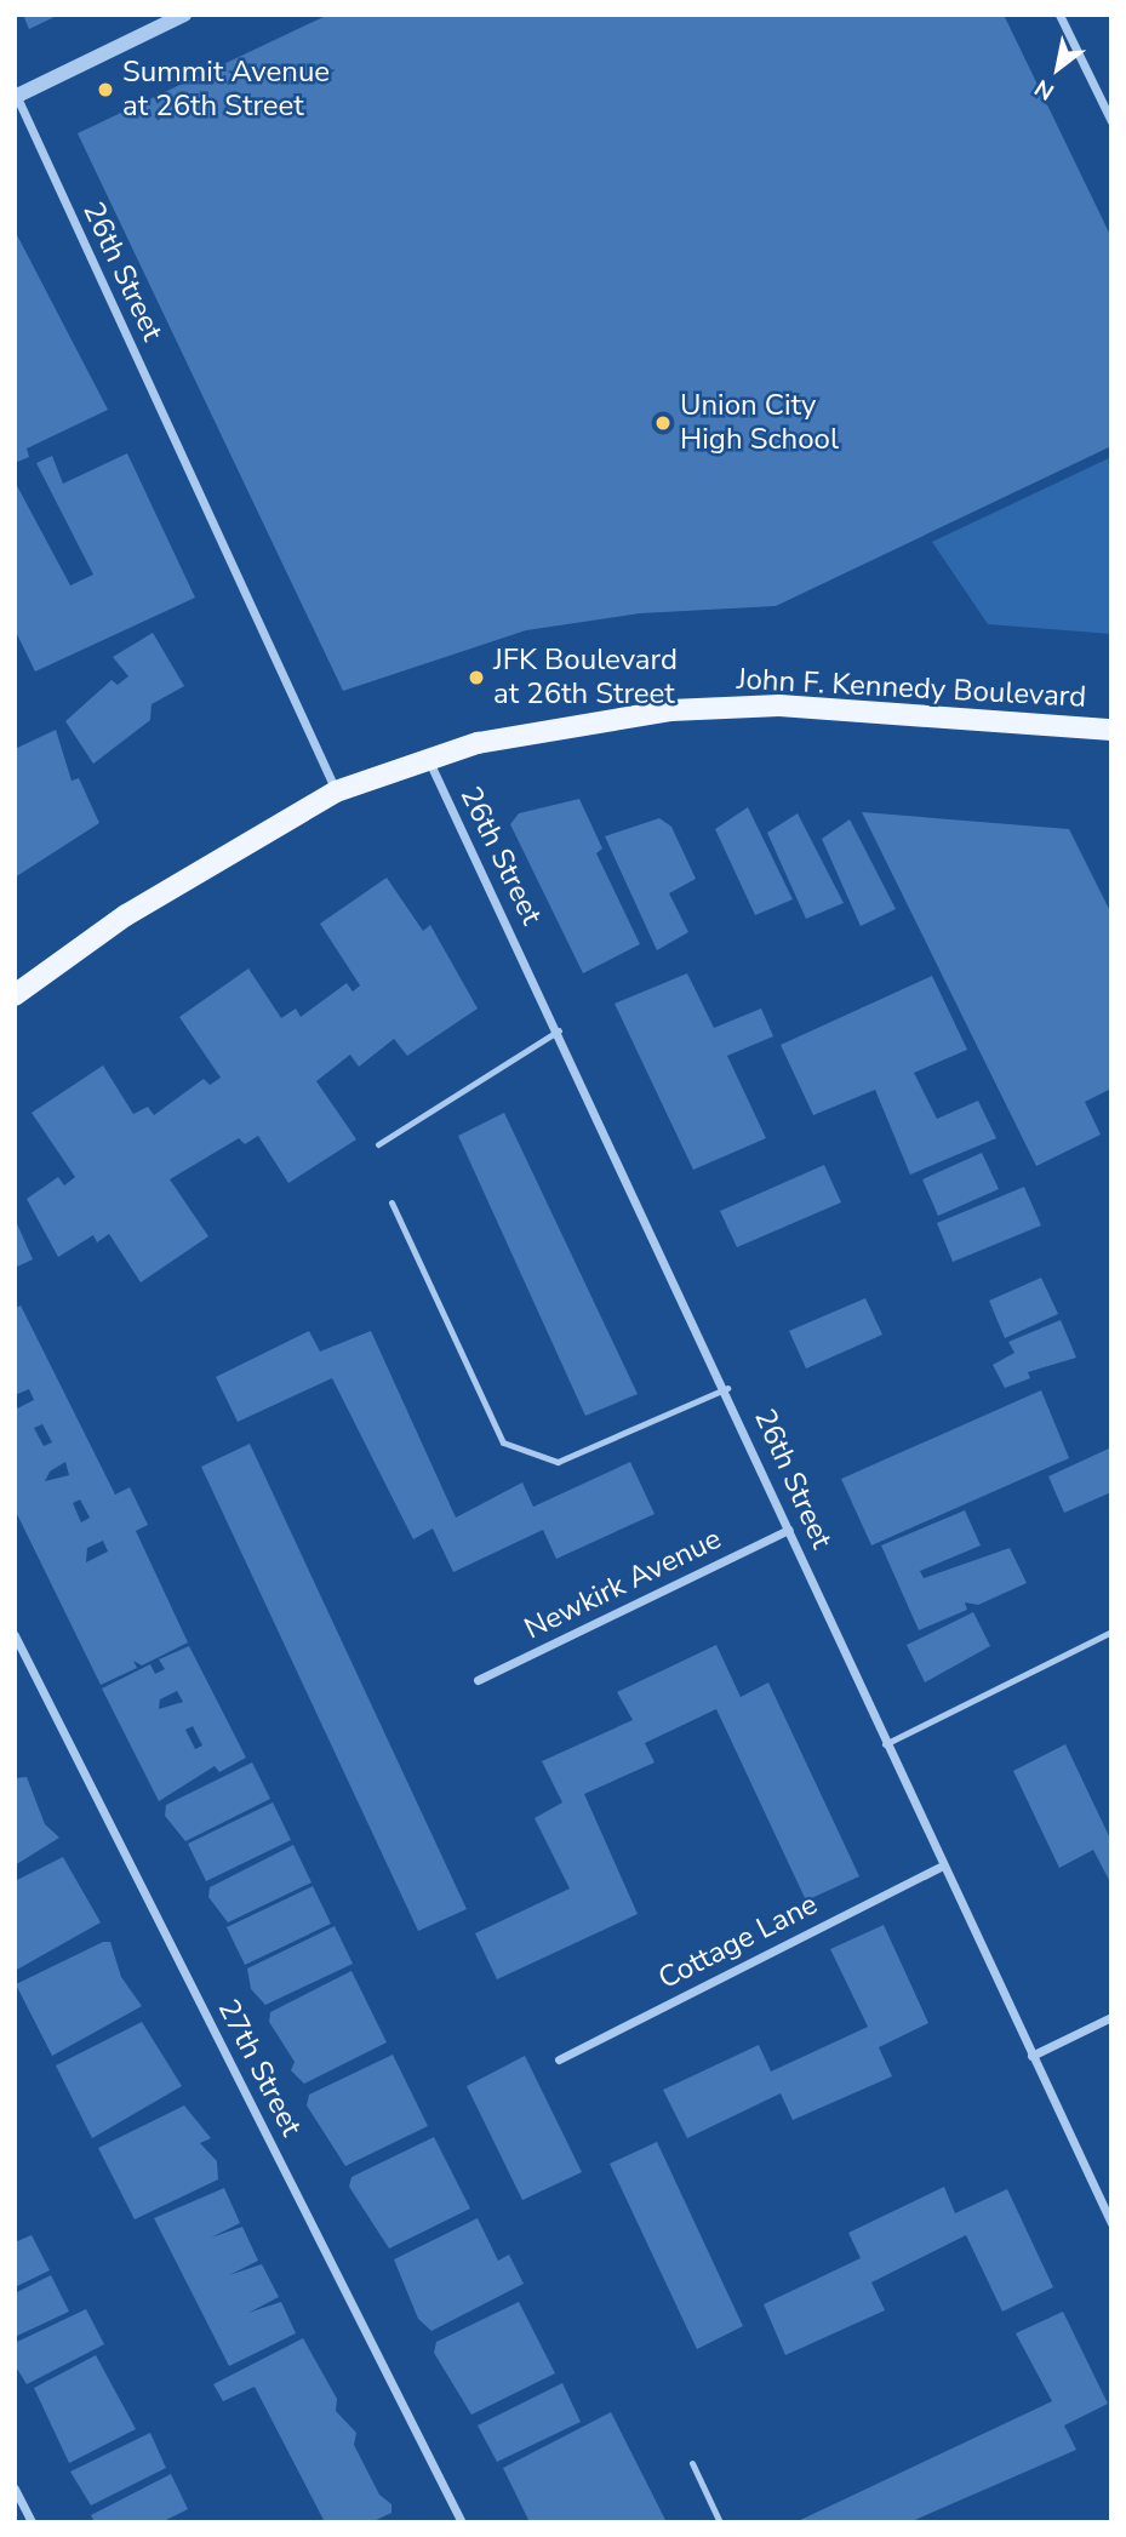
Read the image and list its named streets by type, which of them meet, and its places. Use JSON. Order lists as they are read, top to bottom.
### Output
{
  "streets": {
    "main road": ["John F. Kennedy Boulevard"],
    "street": [
      "26th Street",
      "Newkirk Avenue",
      "Cottage Lane",
      "27th Street"
    ]
  },
  "crossings": [
    ["26th Street", "John F. Kennedy Boulevard"],
    ["26th Street", "Newkirk Avenue"],
    ["26th Street", "Cottage Lane"]
  ],
  "places": ["Summit Avenue at 26th Street", "Union City High School", "JFK Boulevard at 26th Street"],
  "north": "bottom left"
}
